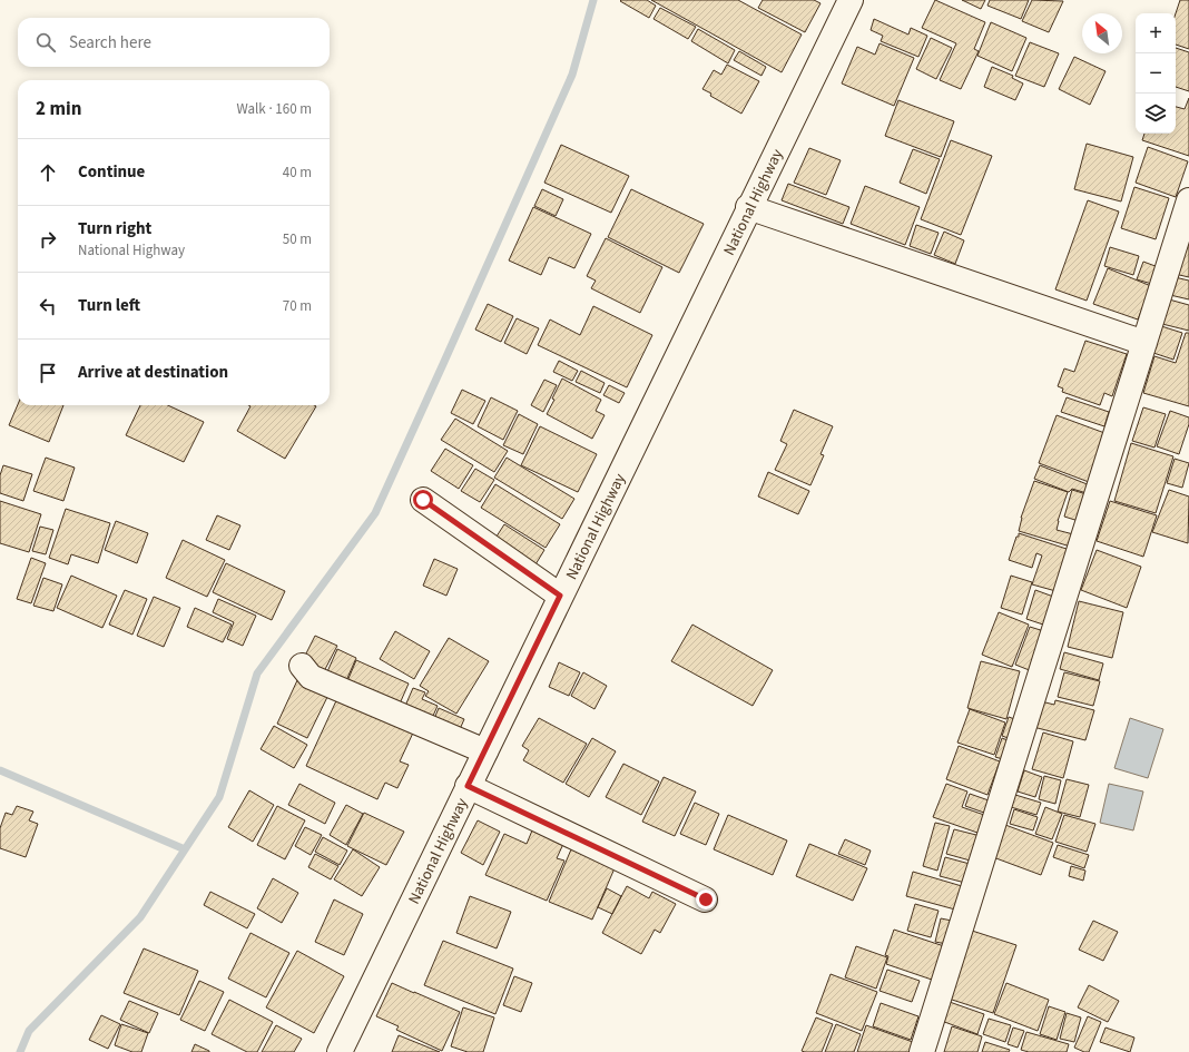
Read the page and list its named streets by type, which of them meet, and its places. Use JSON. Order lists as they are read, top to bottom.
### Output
{
  "streets": {
    "street": ["National Highway"]
  },
  "north": "top left",
  "page": {
    "map_buttons": ["+", "−"],
    "search": "Search here",
    "heading": ["2 min", "Walk · 160 m"],
    "list": [
      ["Continue", "40 m"],
      ["Turn right", "National Highway", "50 m"],
      ["Turn left", "70 m"],
      "Arrive at destination"
    ]
  }
}
